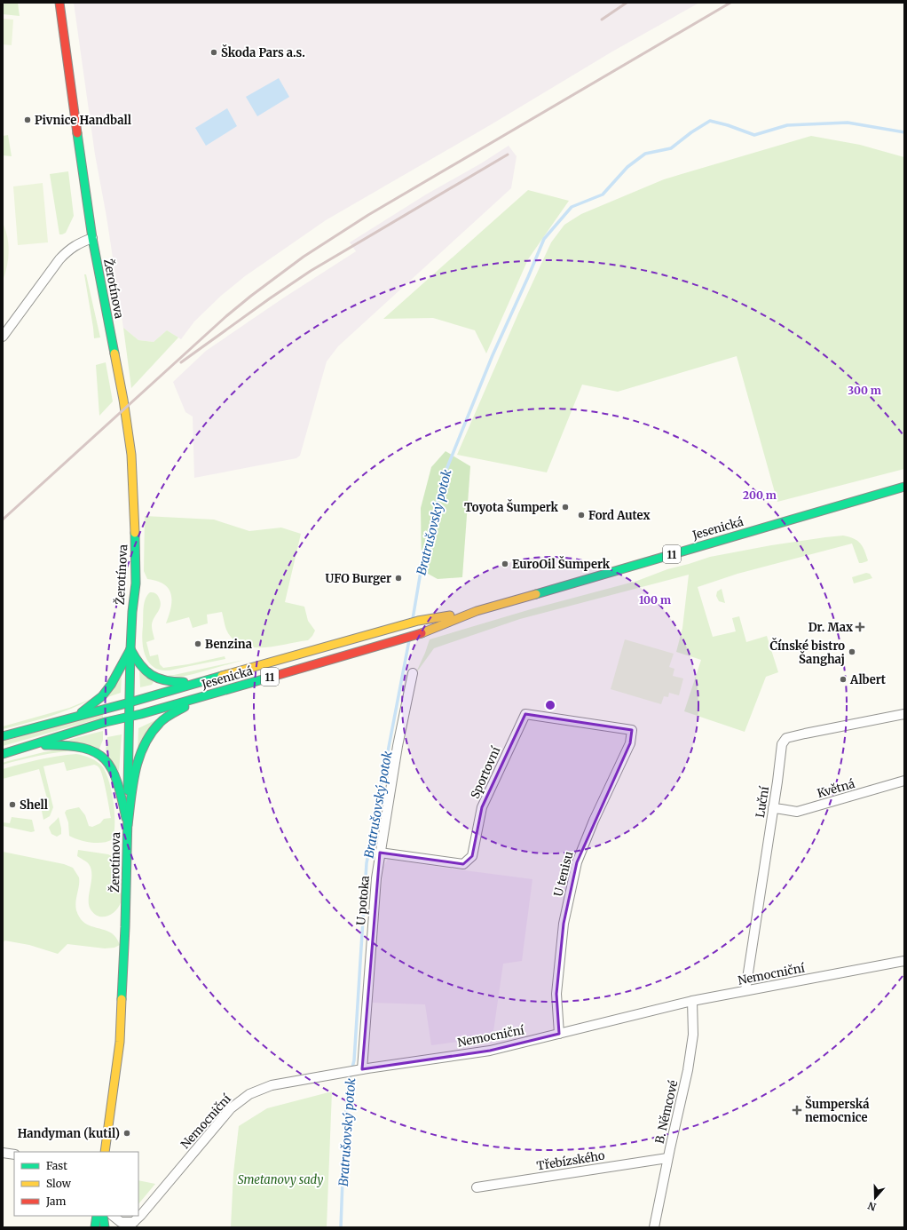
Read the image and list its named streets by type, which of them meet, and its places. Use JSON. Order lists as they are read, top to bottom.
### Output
{
  "streets": {
    "main road": ["Žerotínova", "Jesenická", "11"],
    "street": [
      "Sportovní",
      "Květná",
      "Luční",
      "U tenisu",
      "U potoka",
      "Nemocniční",
      "B. Němcové",
      "Třebízského"
    ]
  },
  "crossings": [
    ["Žerotínova", "Jesenická"],
    ["Sportovní", "U tenisu"],
    ["Sportovní", "U potoka"],
    ["Květná", "Luční"],
    ["Luční", "Nemocniční"],
    ["U tenisu", "Nemocniční"],
    ["U potoka", "Nemocniční"],
    ["Nemocniční", "B. Němcové"],
    ["B. Němcové", "Třebízského"]
  ],
  "water": ["Bratrušovský potok"],
  "parks": ["Smetanovy sady"],
  "places": {
    "other": [
      "Škoda Pars a.s.",
      "Pivnice Handball",
      "Toyota Šumperk",
      "Ford Autex",
      "EuroOil Šumperk",
      "UFO Burger",
      "Benzina",
      "Čínské bistro Šanghaj",
      "Albert",
      "Shell",
      "Handyman (kutil)"
    ],
    "health": ["Dr. Max", "Šumperská nemocnice"]
  },
  "legend": ["Fast", "Slow", "Jam"],
  "north": "bottom",
  "rings": ["300 m", "200 m", "100 m"]
}
